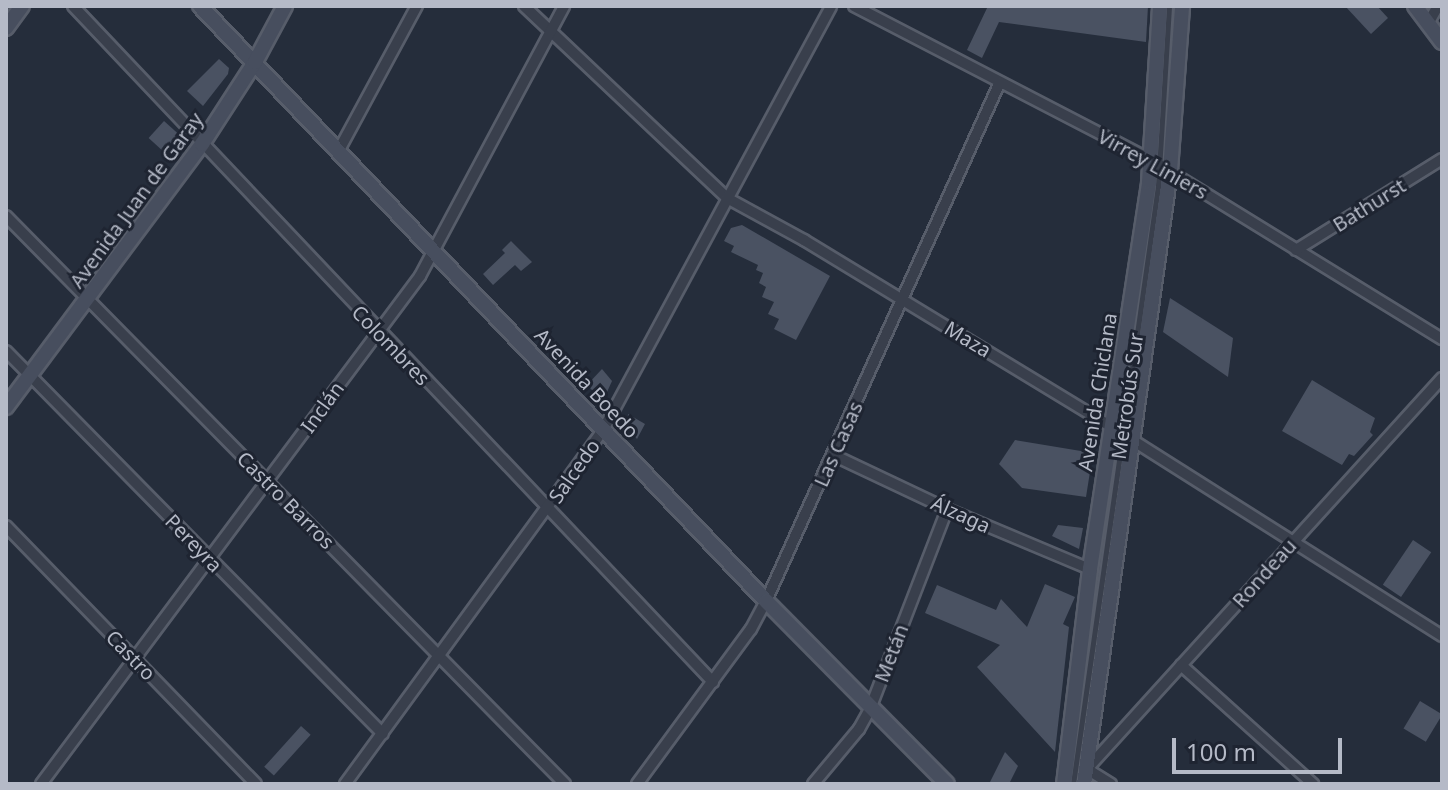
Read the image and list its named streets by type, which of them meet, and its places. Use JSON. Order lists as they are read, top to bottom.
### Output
{
  "streets": {
    "main road": ["Avenida Juan de Garay", "Avenida Boedo", "Avenida Chiclana"],
    "street": [
      "Virrey Liniers",
      "Bathurst",
      "Maza",
      "Colombres",
      "Inclán",
      "Las Casas",
      "Salcedo",
      "Castro Barros",
      "Álzaga",
      "Pereyra",
      "Rondeau",
      "Metán",
      "Castro"
    ],
    "lane": ["Metrobús Sur"]
  },
  "crossings": [
    ["Virrey Liniers", "Bathurst"],
    ["Virrey Liniers", "Avenida Chiclana"],
    ["Virrey Liniers", "Las Casas"],
    ["Avenida Juan de Garay", "Colombres"],
    ["Avenida Juan de Garay", "Avenida Boedo"],
    ["Avenida Juan de Garay", "Castro Barros"],
    ["Avenida Juan de Garay", "Pereyra"],
    ["Maza", "Avenida Chiclana"],
    ["Maza", "Metrobús Sur"],
    ["Maza", "Inclán"],
    ["Maza", "Las Casas"],
    ["Maza", "Salcedo"],
    ["Maza", "Rondeau"],
    ["Colombres", "Inclán"],
    ["Colombres", "Las Casas"],
    ["Colombres", "Salcedo"],
    ["Avenida Boedo", "Inclán"],
    ["Avenida Boedo", "Las Casas"],
    ["Avenida Boedo", "Salcedo"],
    ["Avenida Boedo", "Metán"],
    ["Avenida Chiclana", "Metrobús Sur"],
    ["Avenida Chiclana", "Álzaga"],
    ["Avenida Chiclana", "Rondeau"],
    ["Inclán", "Castro Barros"],
    ["Inclán", "Pereyra"],
    ["Inclán", "Castro"],
    ["Las Casas", "Álzaga"],
    ["Salcedo", "Castro Barros"],
    ["Salcedo", "Pereyra"],
    ["Álzaga", "Metán"]
  ],
  "scale_bar": "100 m"
}
